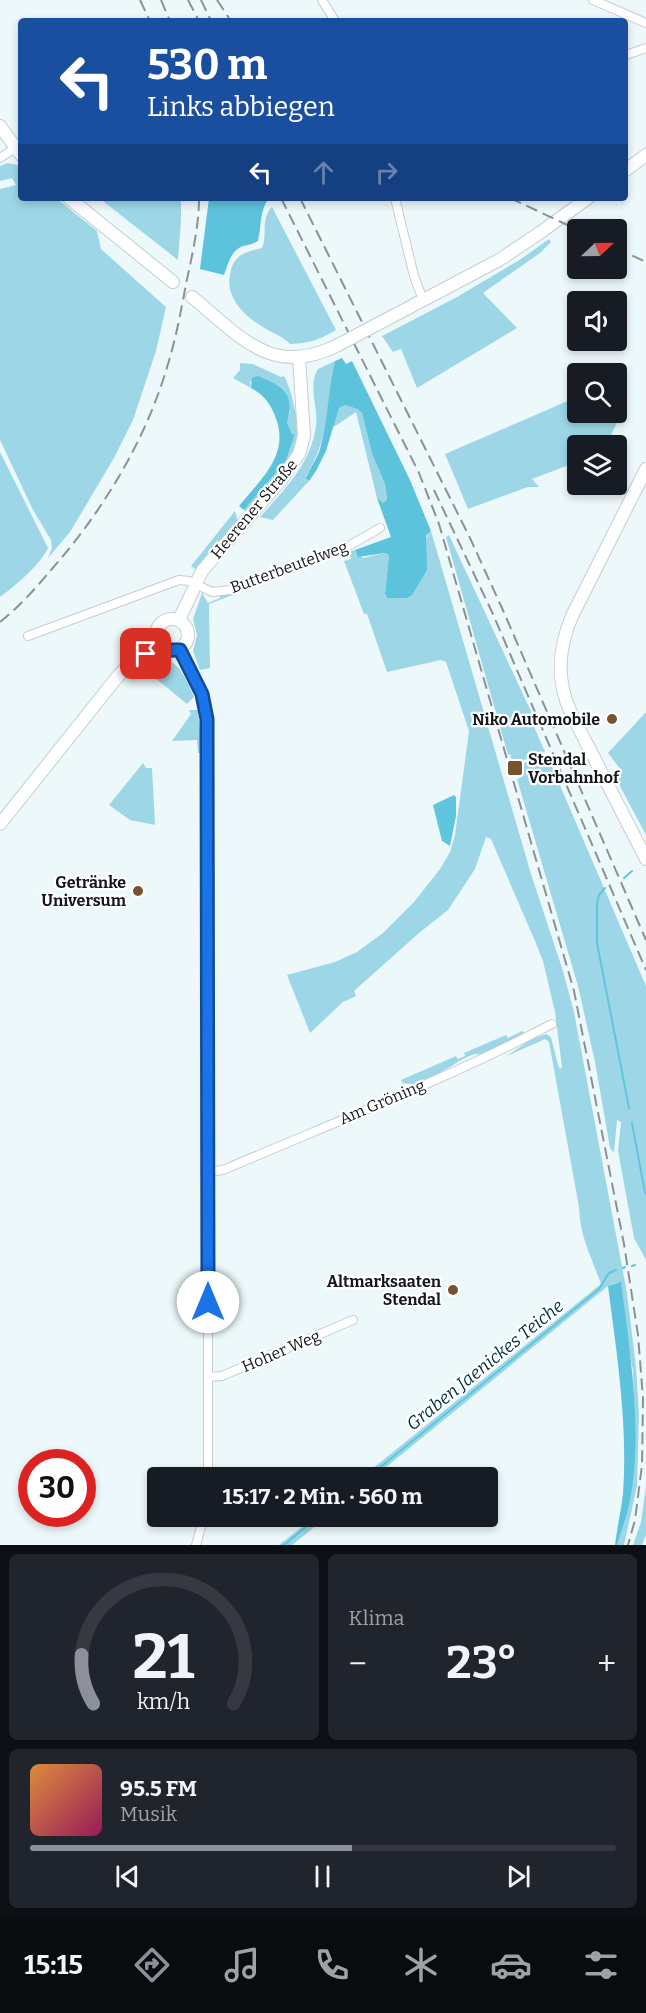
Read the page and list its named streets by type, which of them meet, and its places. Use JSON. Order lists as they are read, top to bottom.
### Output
{
  "streets": {
    "main road": ["Heerener Straße"],
    "street": ["Butterbeutelweg", "Am Gröning", "Hoher Weg"]
  },
  "crossings": [
    ["Heerener Straße", "Butterbeutelweg"]
  ],
  "water": ["Graben Jaenickes Teiche"],
  "places": {
    "other": ["Niko Automobile", "Getränke Universum", "Altmarksaaten Stendal"],
    "transit": ["Stendal Vorbahnhof"]
  },
  "north": "right",
  "page": {
    "turn": ["530 m", "Links abbiegen"],
    "limit": "30",
    "trip": "15:17 · 2 Min. · 560 m",
    "tile": "Klima",
    "heat": ["−", "23°", "+"],
    "song": ["95.5 FM", "Musik"],
    "tabs": "15:15",
    "gauge": ["21", "km/h"]
  }
}
